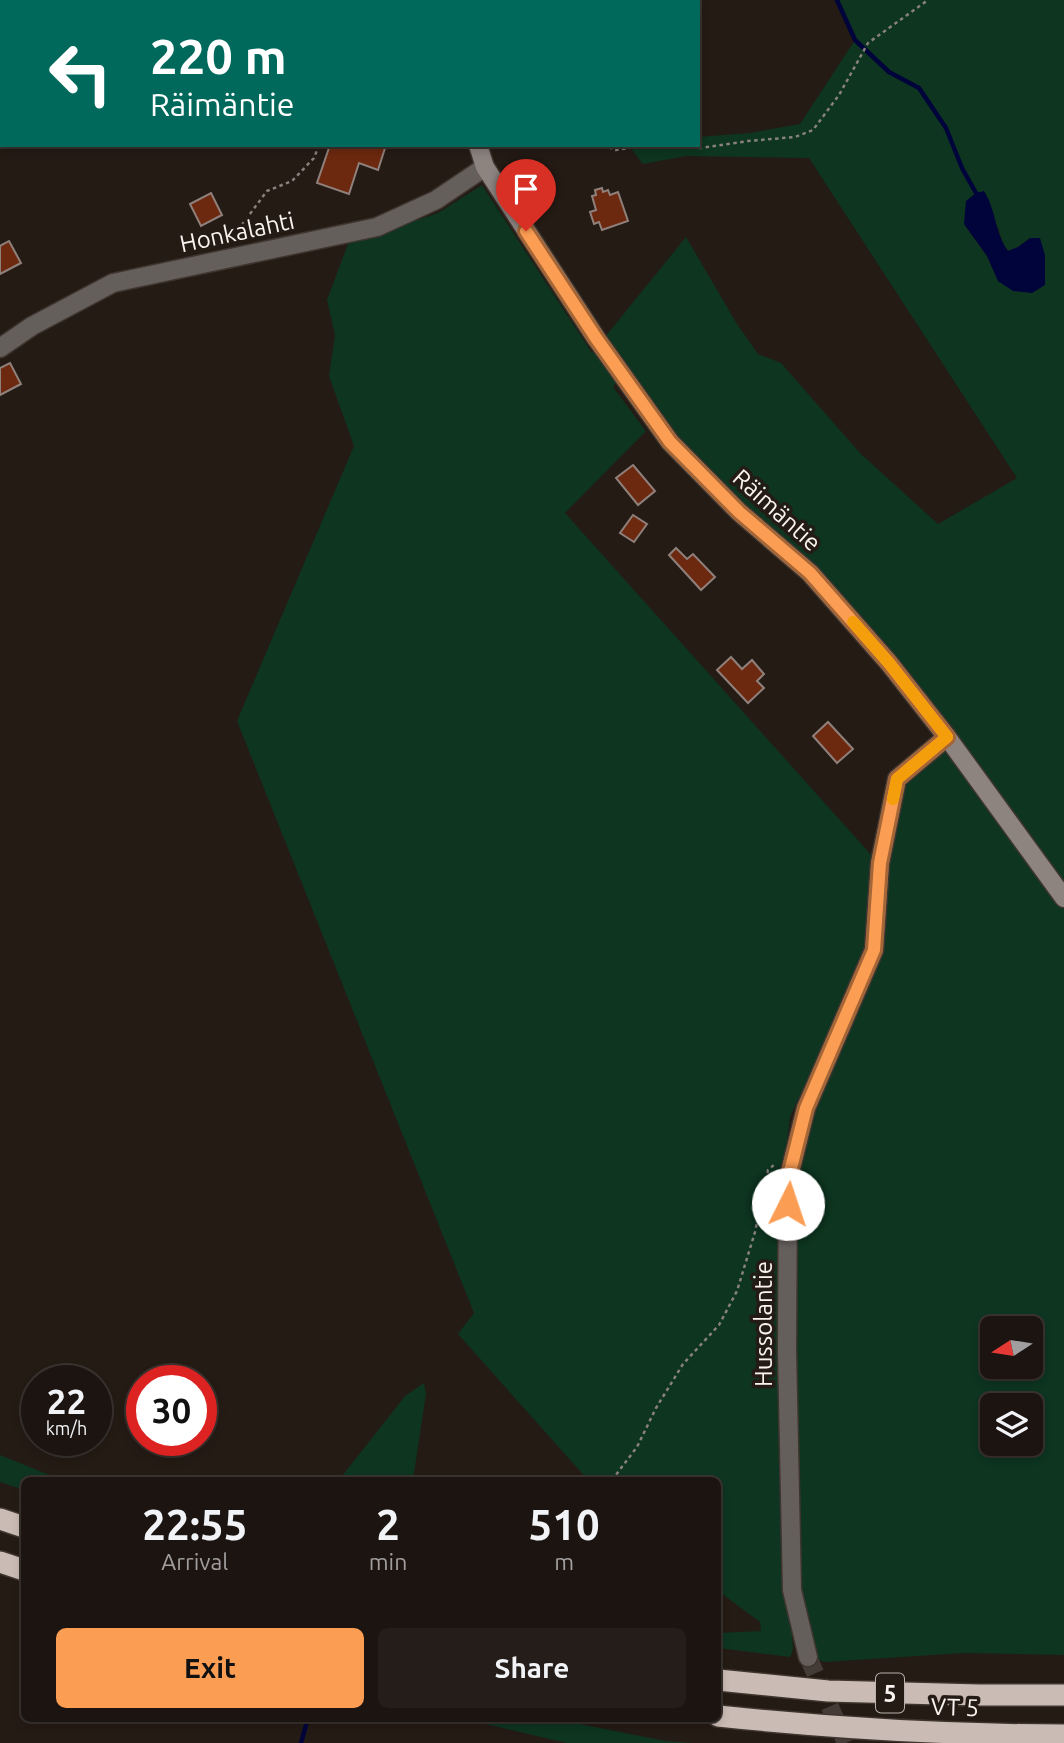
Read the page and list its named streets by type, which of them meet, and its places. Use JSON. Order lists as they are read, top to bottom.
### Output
{
  "streets": {
    "highway": ["5", "VT 5"],
    "street": ["Honkalahti", "Räimäntie", "Hussolantie"]
  },
  "crossings": [
    ["Honkalahti", "Räimäntie"],
    ["Räimäntie", "Hussolantie"]
  ],
  "north": "left",
  "page": {
    "turn": ["220 m", "Räimäntie"],
    "speed": "22 km/h",
    "limit": "30",
    "eta": [
      "22:55",
      "Arrival",
      "2",
      "min",
      "510",
      "m"
    ],
    "buttons": ["Exit", "Share"]
  }
}
